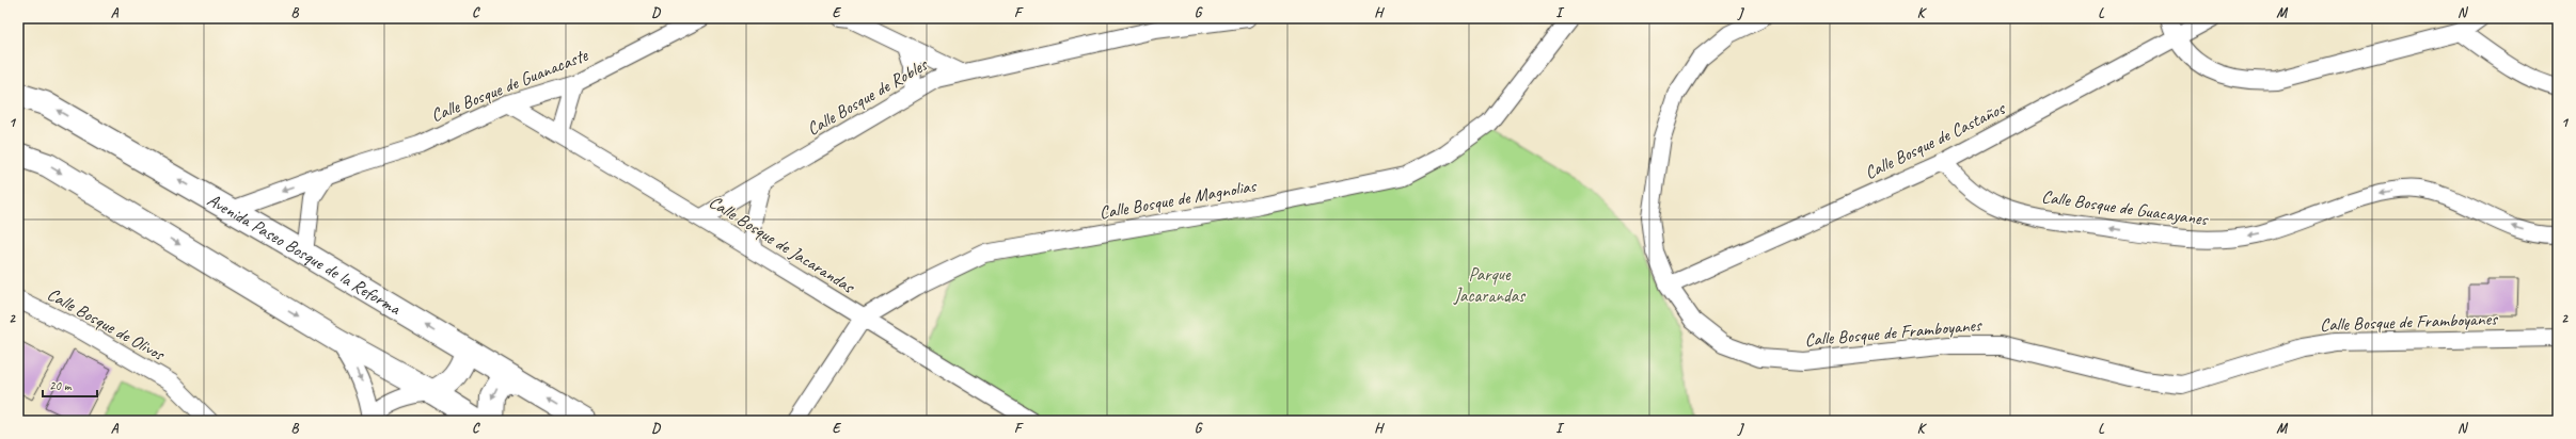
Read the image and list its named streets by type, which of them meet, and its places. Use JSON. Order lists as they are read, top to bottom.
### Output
{
  "streets": {
    "main road": ["Avenida Paseo Bosque de la Reforma"],
    "street": [
      "Calle Bosque de Guanacaste",
      "Calle Bosque de Robles",
      "Calle Bosque de Castaños",
      "Calle Bosque de Magnolias",
      "Calle Bosque de Guacayanes",
      "Calle Bosque de Jacarandas",
      "Calle Bosque de Framboyanes",
      "Calle Bosque de Olivos"
    ]
  },
  "crossings": [
    ["Calle Bosque de Guanacaste", "Calle Bosque de Jacarandas"],
    ["Calle Bosque de Guanacaste", "Avenida Paseo Bosque de la Reforma"],
    ["Calle Bosque de Robles", "Calle Bosque de Jacarandas"],
    ["Calle Bosque de Castaños", "Calle Bosque de Guacayanes"],
    ["Calle Bosque de Castaños", "Calle Bosque de Framboyanes"],
    ["Calle Bosque de Magnolias", "Calle Bosque de Jacarandas"]
  ],
  "parks": ["Parque Jacarandas"],
  "scale_bar": "20 m",
  "grid": {
    "columns": [
      "A",
      "B",
      "C",
      "D",
      "E",
      "F",
      "G",
      "H",
      "I",
      "J",
      "K",
      "L",
      "M",
      "N"
    ],
    "rows": ["1", "2"]
  }
}
